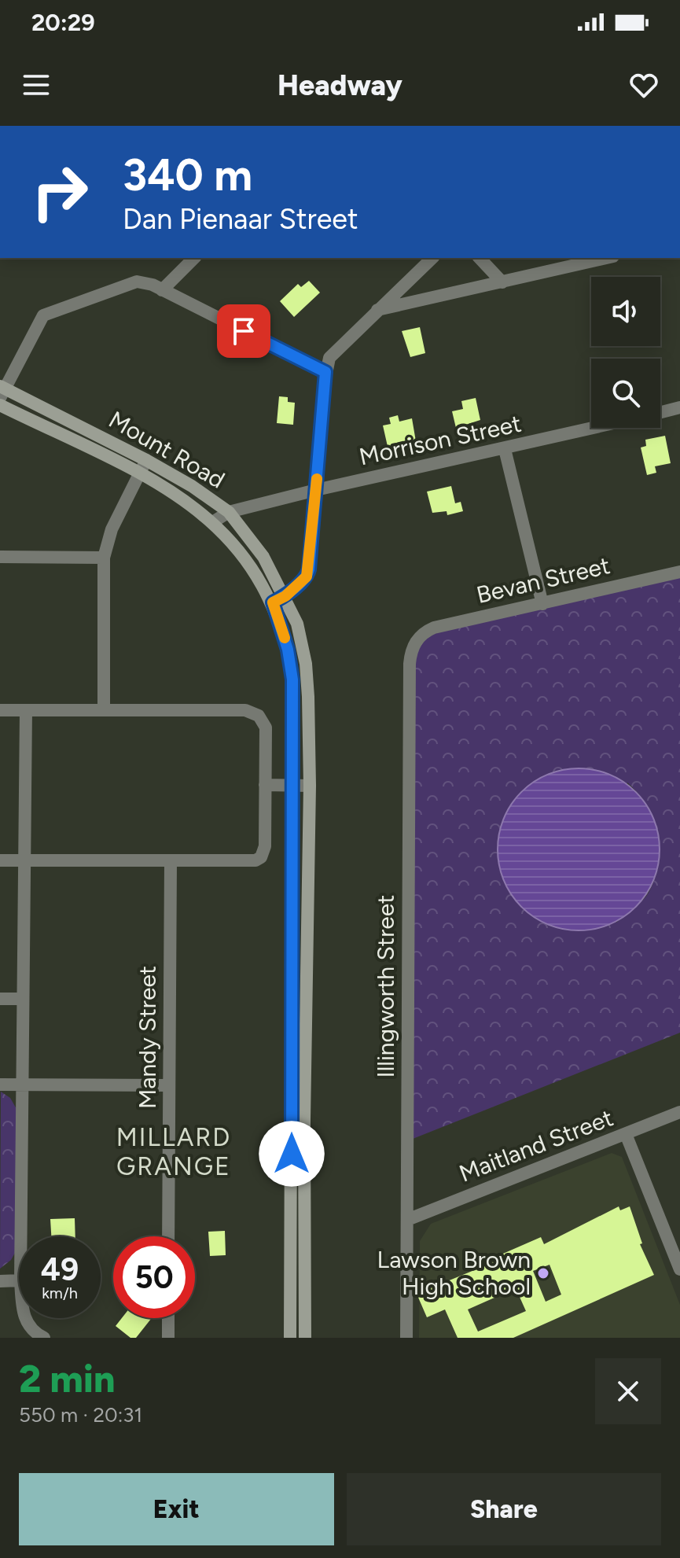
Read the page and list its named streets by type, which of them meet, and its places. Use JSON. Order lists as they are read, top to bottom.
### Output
{
  "streets": {
    "main road": ["Mount Road"],
    "street": [
      "Morrison Street",
      "Bevan Street",
      "Illingworth Street",
      "Mandy Street",
      "Maitland Street"
    ]
  },
  "crossings": [
    ["Morrison Street", "Mount Road"],
    ["Bevan Street", "Illingworth Street"],
    ["Illingworth Street", "Maitland Street"]
  ],
  "districts": ["MILLARD GRANGE"],
  "places": ["Lawson Brown High School"],
  "page": {
    "status": "20:29",
    "header": "Headway",
    "turn": ["340 m", "Dan Pienaar Street"],
    "speed": "49 km/h",
    "limit": "50",
    "heading": ["2 min", "550 m · 20:31"],
    "buttons": ["Exit", "Share"]
  }
}
